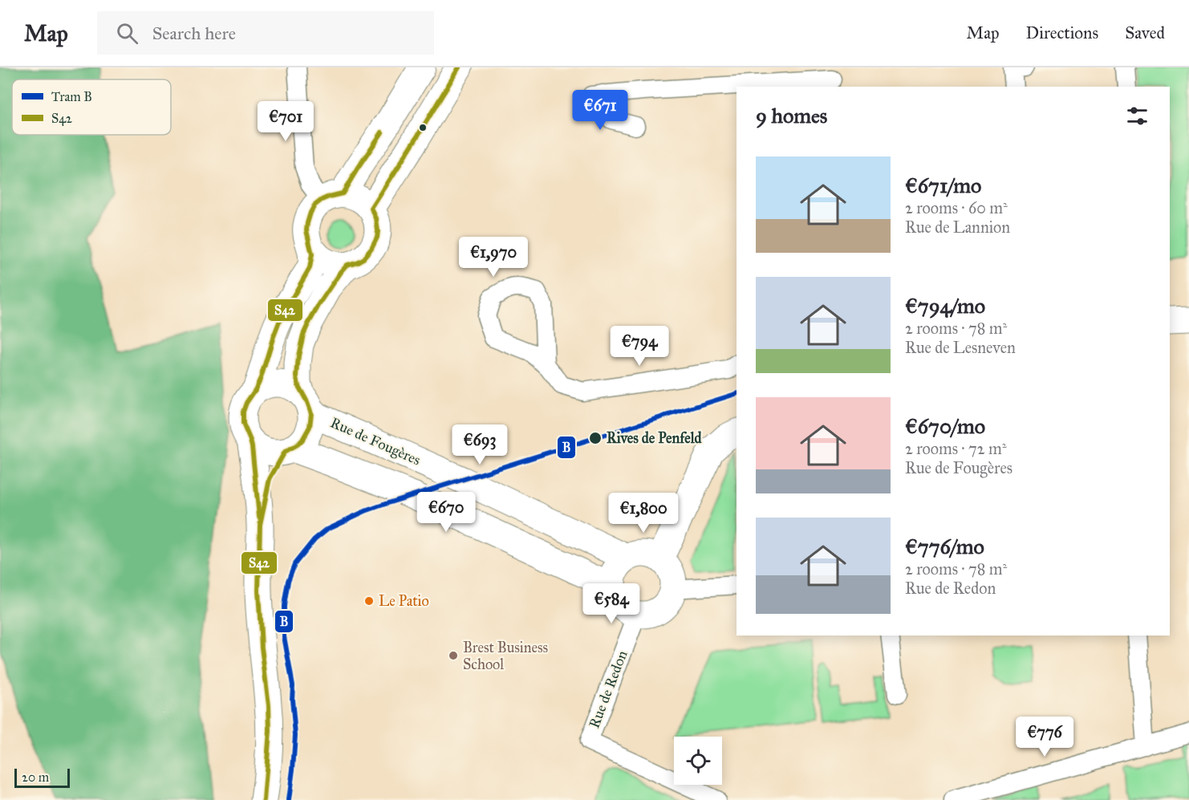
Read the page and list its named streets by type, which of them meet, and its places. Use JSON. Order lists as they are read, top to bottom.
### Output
{
  "streets": {
    "main road": ["Rue de Fougères"],
    "street": ["Rue de Redon"]
  },
  "crossings": [
    ["Rue de Fougères", "Rue de Redon"]
  ],
  "places": ["Rives de Penfeld", "Le Patio", "Brest Business School"],
  "lines": ["transit line S42", "tram line B"],
  "legend": ["Tram B", "S42"],
  "scale_bar": "20 m",
  "page": {
    "header": "Map",
    "search": "Search here",
    "nav": ["Map", "Directions", "Saved"],
    "heading": "9 homes",
    "price": [
      "€671",
      "€701",
      "€1,970",
      "€794",
      "€693",
      "€670",
      "€1,800",
      "€584",
      "€776"
    ],
    "list": [
      {
        "name": "€671/mo",
        "note": "2 rooms · 60 m² · Rue de Lannion"
      },
      {
        "name": "€794/mo",
        "note": "2 rooms · 78 m² · Rue de Lesneven"
      },
      {
        "name": "€670/mo",
        "note": "2 rooms · 72 m² · Rue de Fougères"
      },
      {
        "name": "€776/mo",
        "note": "2 rooms · 78 m² · Rue de Redon"
      }
    ],
    "scale": "20 m"
  }
}
